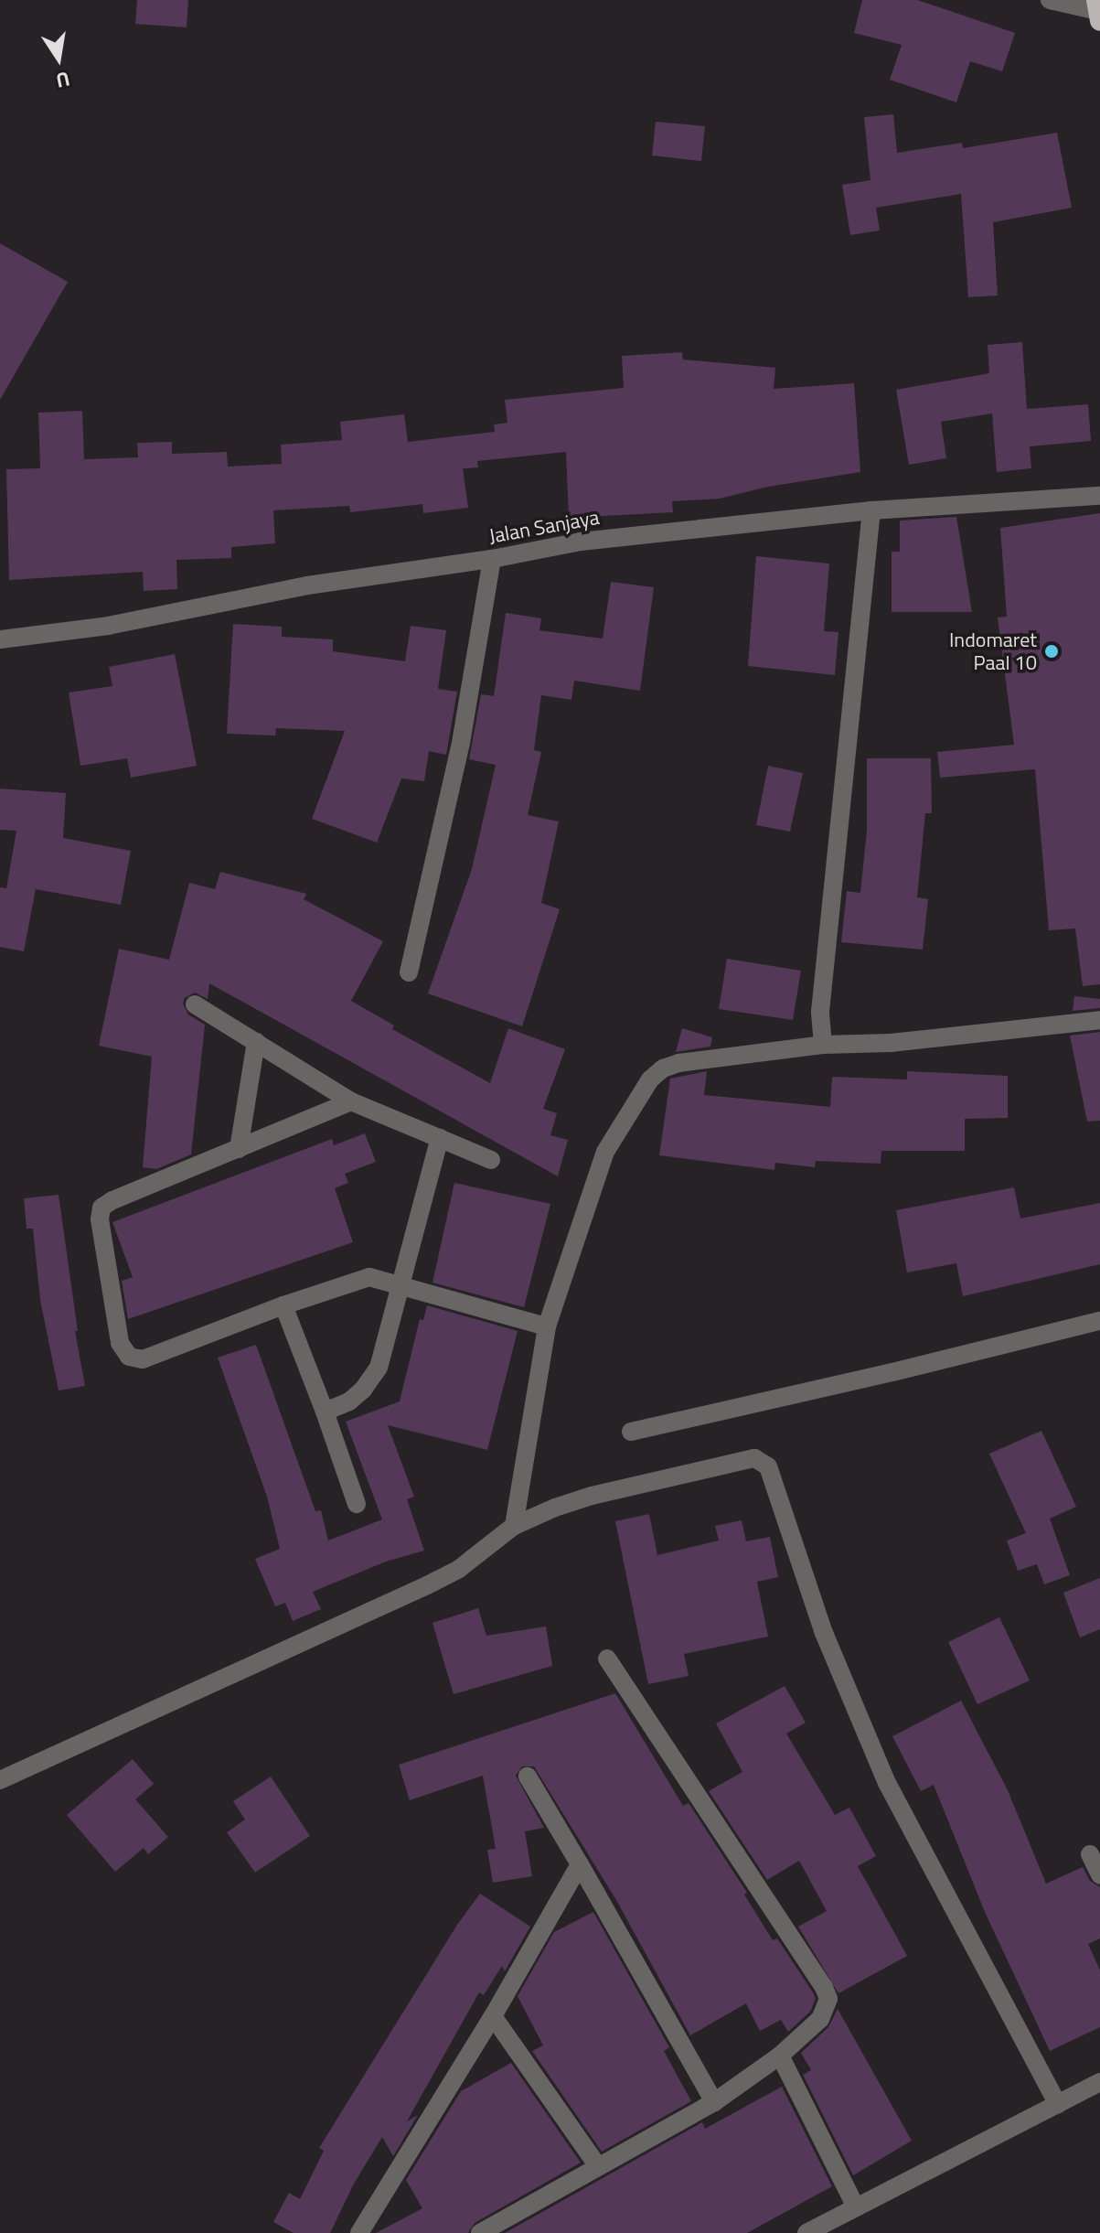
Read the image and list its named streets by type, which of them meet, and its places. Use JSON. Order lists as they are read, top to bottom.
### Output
{
  "streets": {
    "street": ["Jalan Sanjaya"]
  },
  "places": ["Indomaret Paal 10"],
  "north": "bottom"
}
